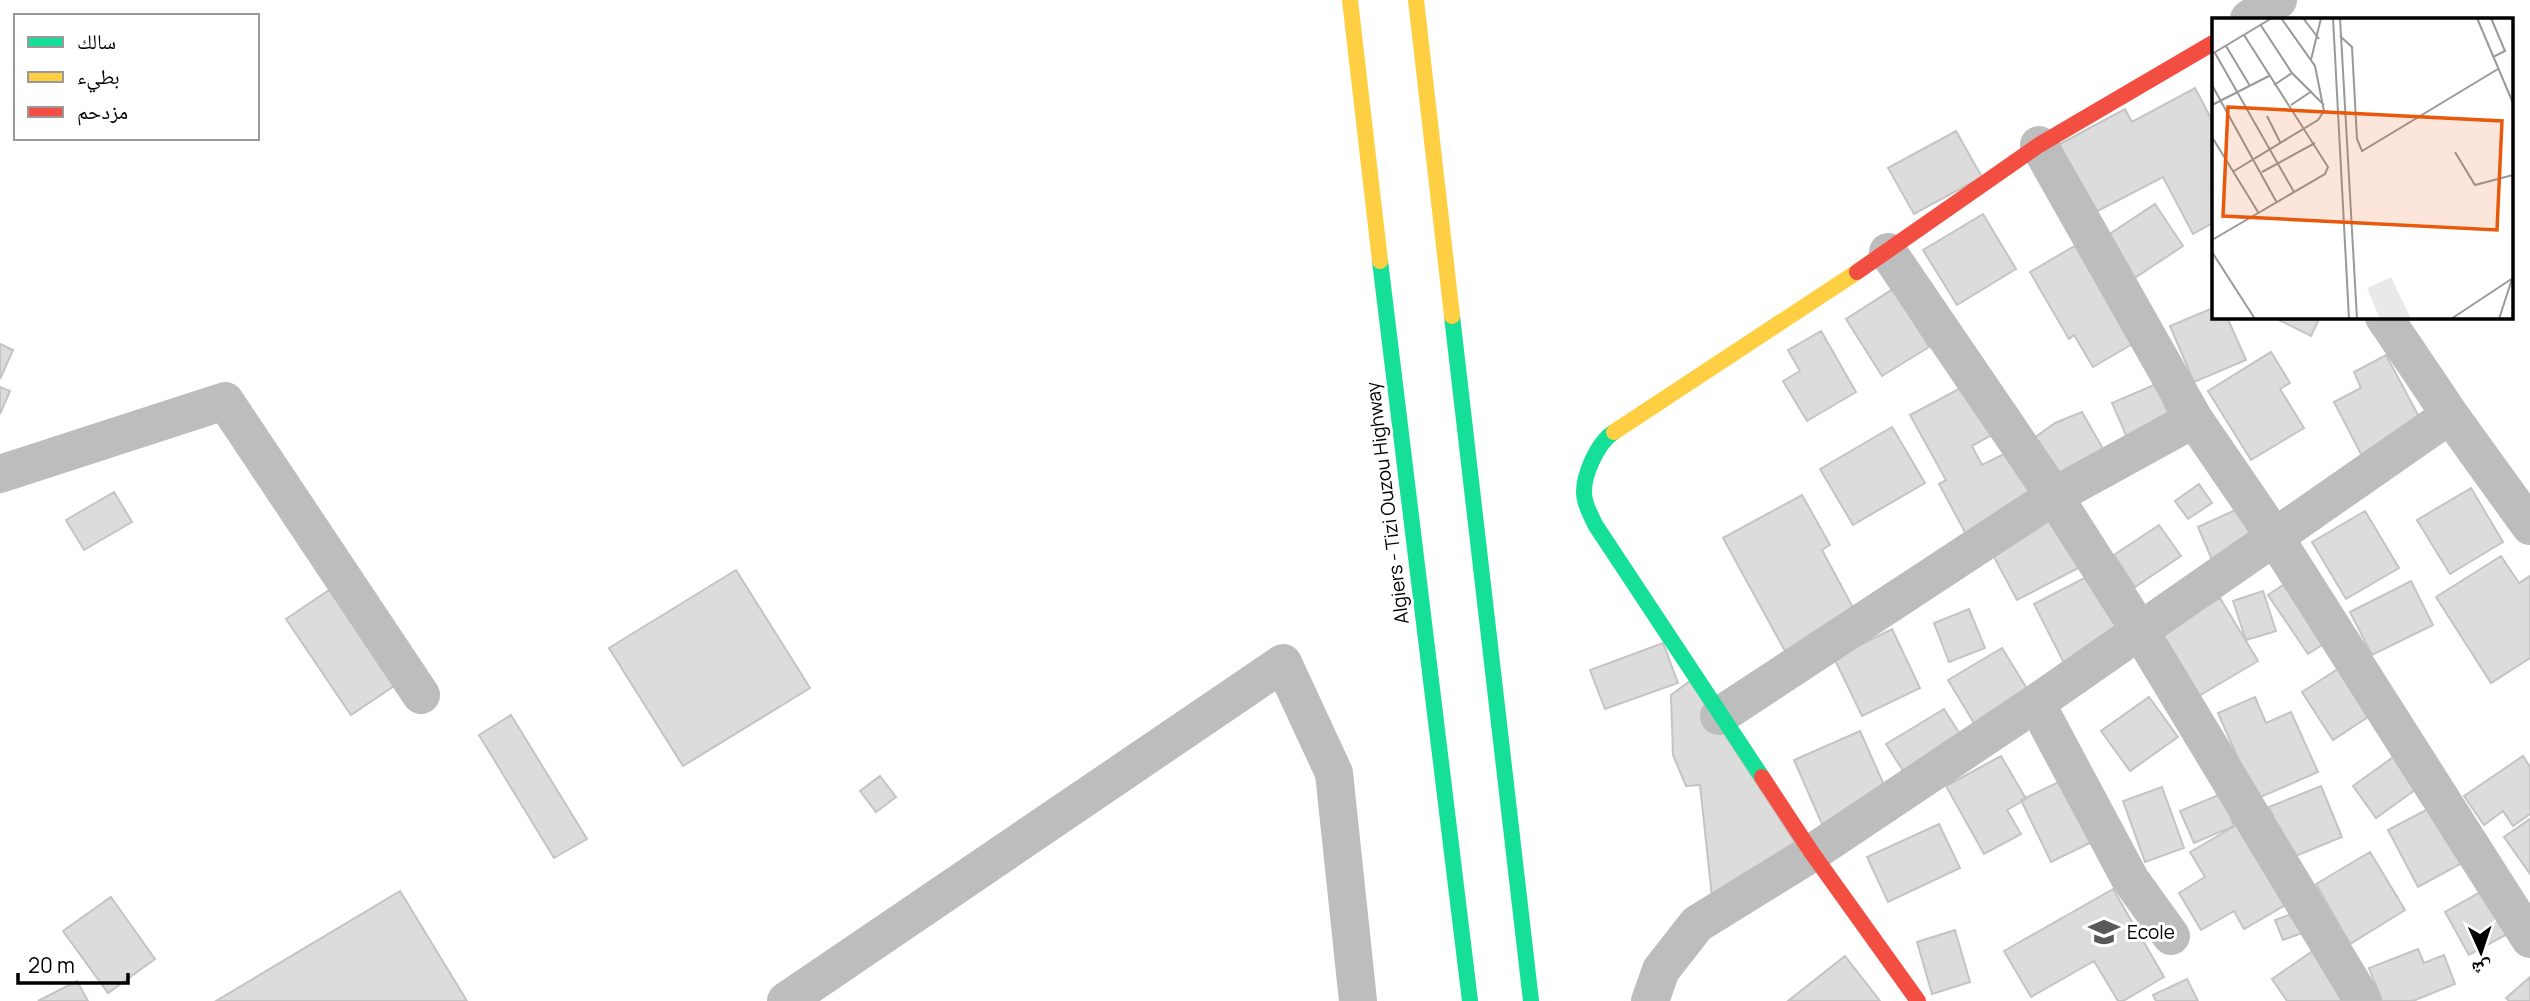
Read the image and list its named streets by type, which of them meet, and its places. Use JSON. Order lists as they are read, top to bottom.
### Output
{
  "streets": {
    "main road": ["Algiers - Tizi Ouzou Highway"]
  },
  "places": {
    "school or university": ["Ecole"]
  },
  "legend": ["سالك", "بطيء", "مزدحم"],
  "scale_bar": "20 m",
  "north": "bottom"
}
